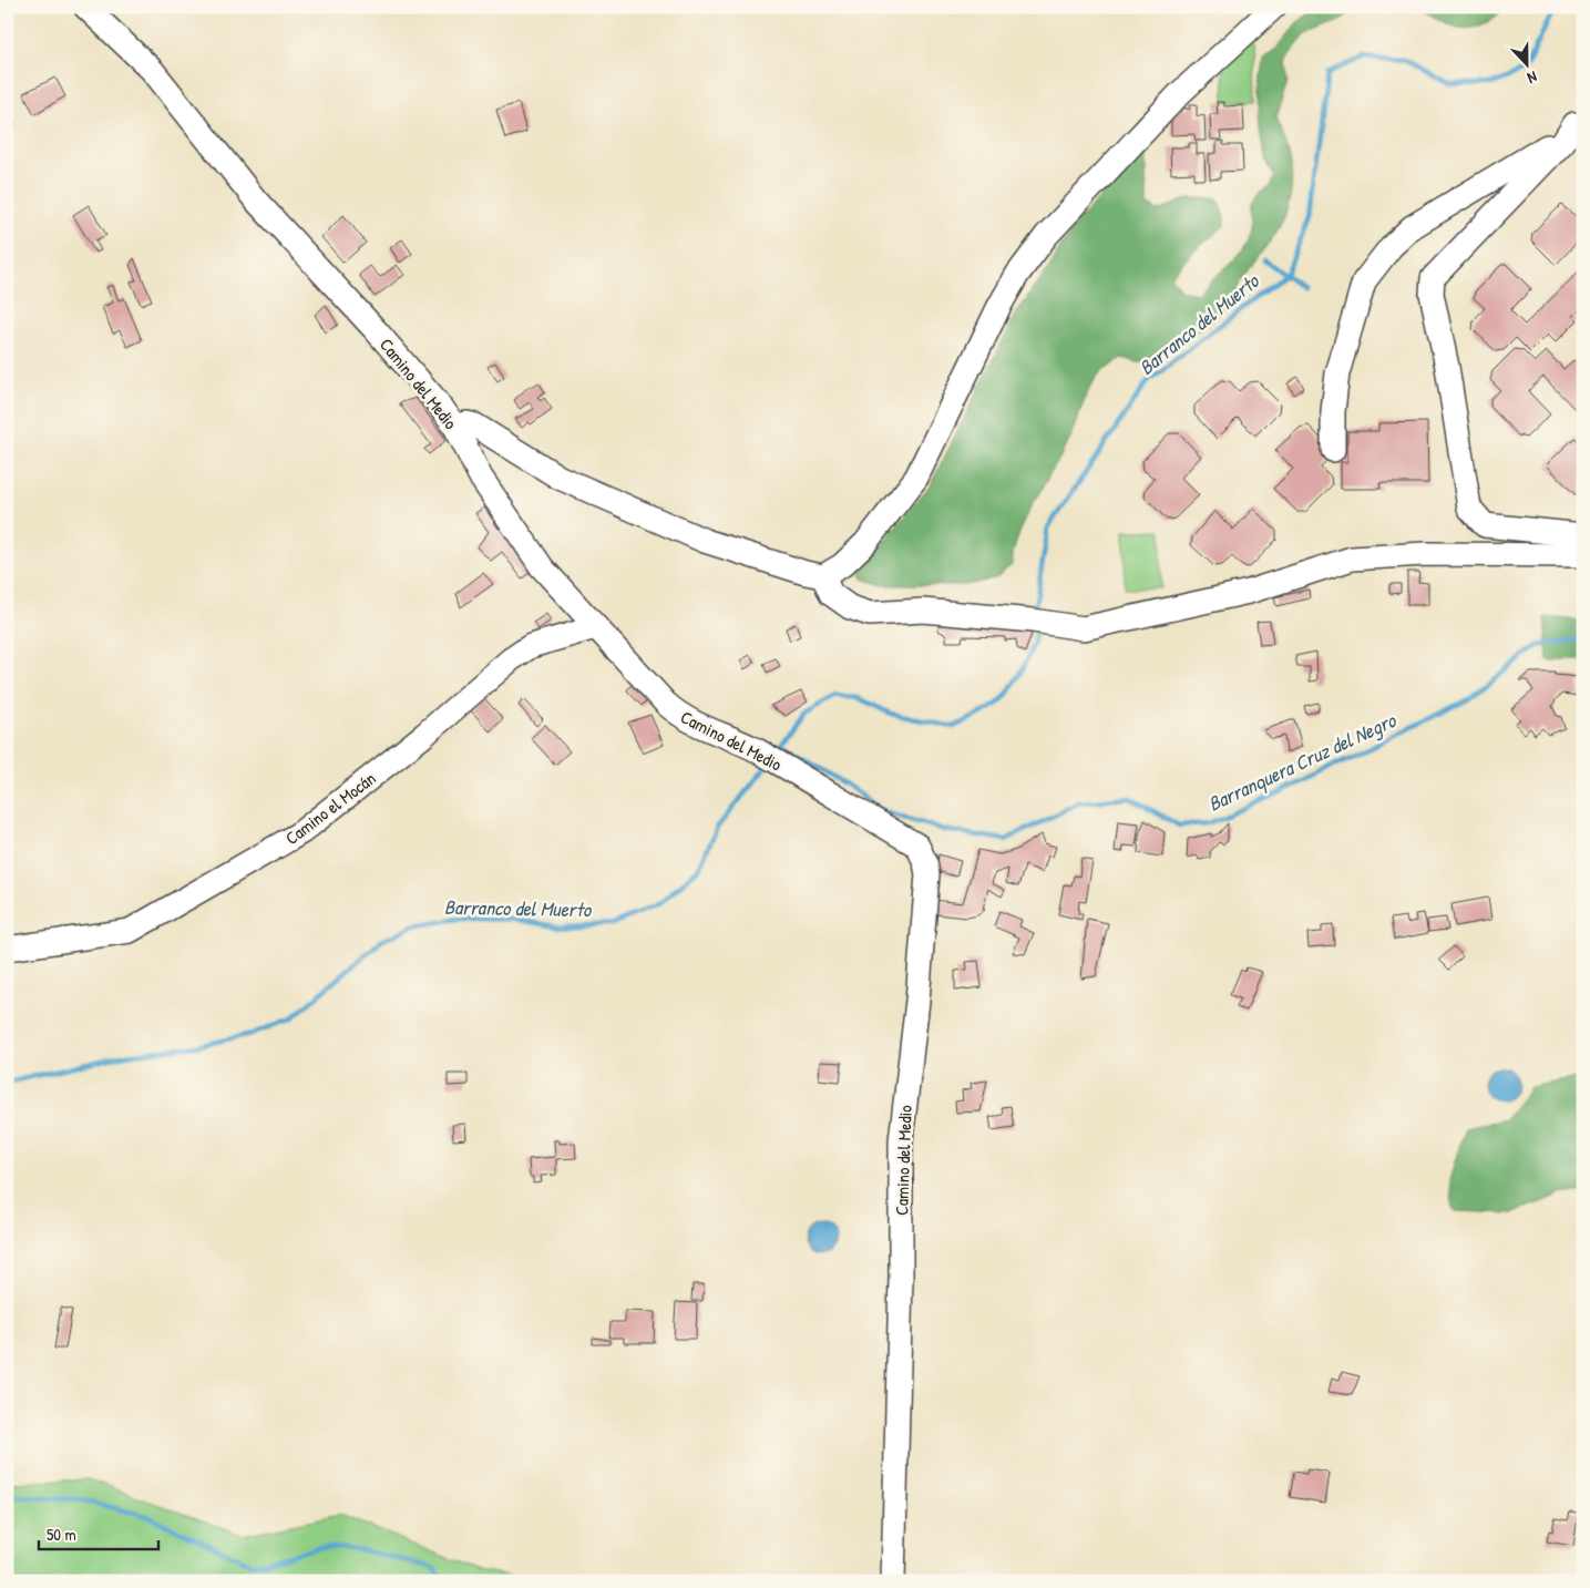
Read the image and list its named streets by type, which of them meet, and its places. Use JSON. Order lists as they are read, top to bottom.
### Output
{
  "streets": {
    "street": ["Camino del Medio", "Camino el Mocán"]
  },
  "crossings": [
    ["Camino del Medio", "Camino el Mocán"]
  ],
  "water": ["Barranco del Muerto", "Barranquera Cruz del Negro"],
  "scale_bar": "50 m",
  "north": "bottom"
}
